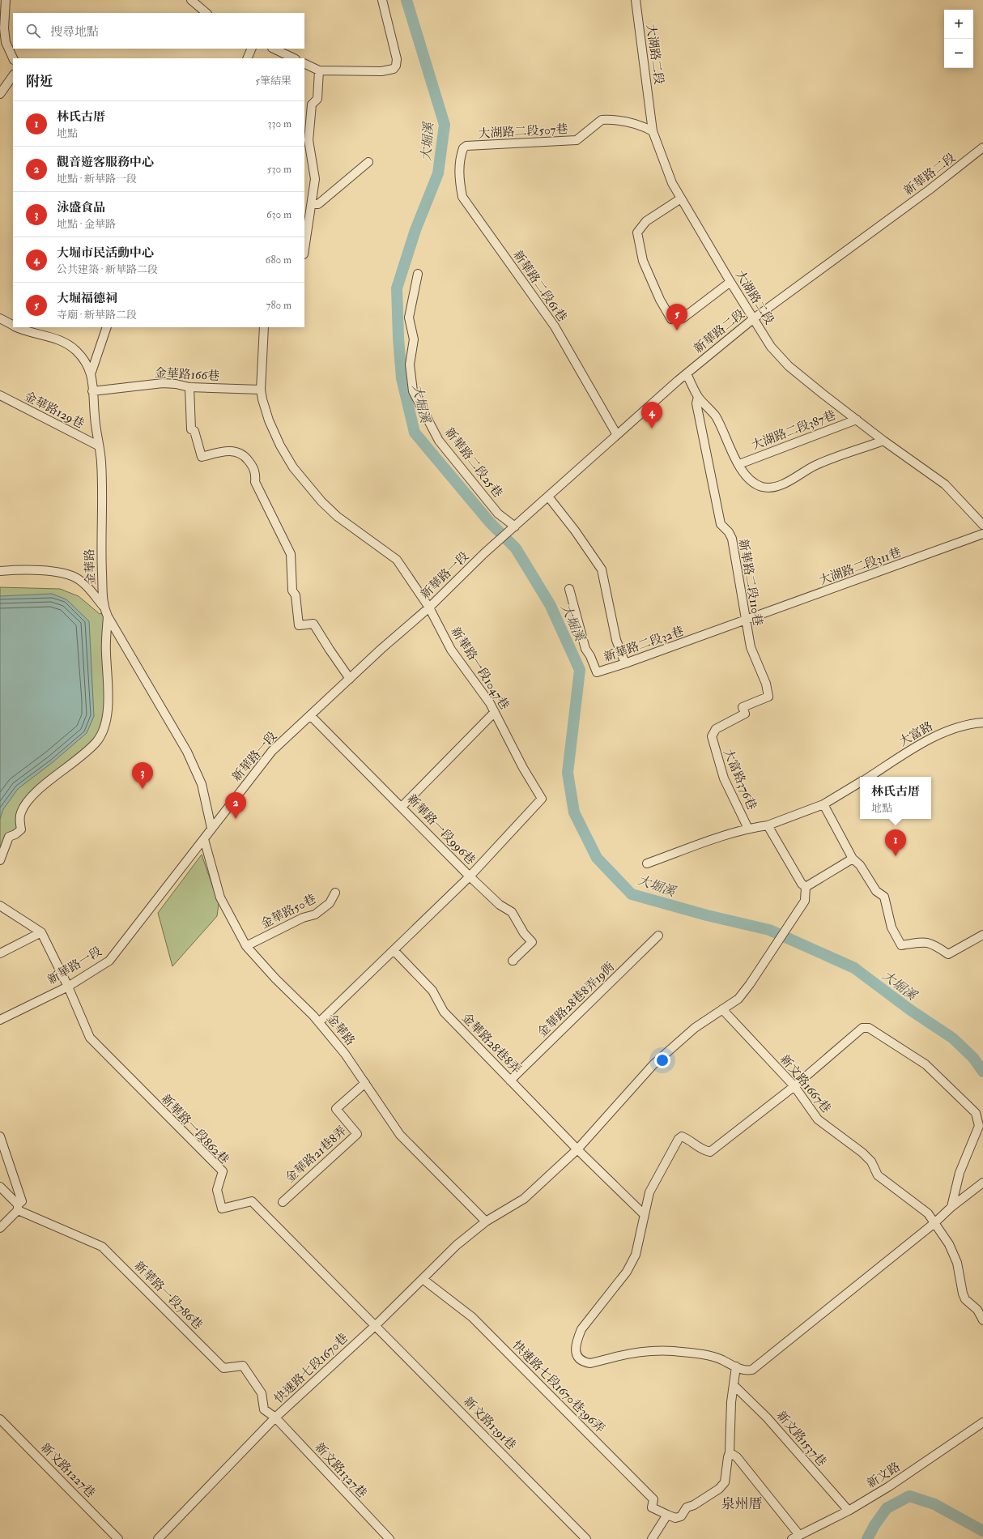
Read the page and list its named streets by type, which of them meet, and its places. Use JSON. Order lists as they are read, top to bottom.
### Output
{
  "streets": {
    "street": [
      "大湖路二段",
      "大湖路二段507巷",
      "新華路二段",
      "新華路二段61巷",
      "金華路166巷",
      "金華路129巷",
      "大湖路二段387巷",
      "新華路二段25巷",
      "大湖路二段311巷",
      "金華路",
      "新華路一段",
      "新華路二段110巷",
      "新華路二段32巷",
      "新華路一段1047巷",
      "大富路",
      "大富路376巷",
      "新華路一段996巷",
      "金華路50巷",
      "金華路28巷8弄19衖",
      "金華路28巷8弄",
      "新文路1667巷",
      "新華路一段862巷",
      "金華路21巷8弄",
      "新華路一段786巷",
      "快速路七段1670巷",
      "快速路七段1670巷396弄",
      "新文路1391巷",
      "新文路1537巷",
      "新文路1227巷",
      "新文路1327巷",
      "新文路"
    ]
  },
  "crossings": [
    ["大湖路二段", "大湖路二段507巷"],
    ["大湖路二段", "新華路二段"],
    ["大湖路二段", "大湖路二段387巷"],
    ["大湖路二段507巷", "新華路二段61巷"],
    ["新華路二段", "新華路二段61巷"],
    ["新華路二段", "新華路二段25巷"],
    ["新華路二段", "新華路一段"],
    ["金華路166巷", "金華路"],
    ["金華路166巷", "新華路一段1047巷"],
    ["金華路129巷", "金華路"],
    ["新華路二段25巷", "新華路一段"],
    ["大湖路二段311巷", "新華路二段110巷"],
    ["大湖路二段311巷", "新華路二段32巷"],
    ["金華路", "新華路一段"],
    ["金華路", "金華路50巷"],
    ["金華路", "金華路21巷8弄"],
    ["金華路", "快速路七段1670巷"],
    ["新華路一段", "新華路一段1047巷"],
    ["新華路一段", "新華路一段996巷"],
    ["新華路一段", "新華路一段862巷"],
    ["新華路二段110巷", "新華路二段32巷"],
    ["新華路二段110巷", "大富路376巷"],
    ["新華路一段1047巷", "新華路一段996巷"],
    ["金華路28巷8弄19衖", "金華路28巷8弄"],
    ["金華路28巷8弄", "快速路七段1670巷"],
    ["新文路1667巷", "快速路七段1670巷"],
    ["新華路一段862巷", "快速路七段1670巷"],
    ["新華路一段862巷", "新文路1391巷"],
    ["新華路一段786巷", "快速路七段1670巷"],
    ["新華路一段786巷", "新文路1327巷"],
    ["快速路七段1670巷", "快速路七段1670巷396弄"],
    ["快速路七段1670巷", "新文路1391巷"],
    ["快速路七段1670巷", "新文路1327巷"],
    ["新文路1537巷", "新文路"]
  ],
  "districts": ["泉州厝"],
  "water": ["大堀溪"],
  "page": {
    "map_buttons": ["+", "−"],
    "search": "搜尋地點",
    "heading": ["附近", "5筆結果"],
    "list": [
      {
        "mark": "1",
        "name": "林氏古厝",
        "note": "地點",
        "value": "330 m"
      },
      {
        "mark": "2",
        "name": "觀音遊客服務中心",
        "note": "地點 · 新華路一段",
        "value": "530 m"
      },
      {
        "mark": "3",
        "name": "泳盛食品",
        "note": "地點 · 金華路",
        "value": "630 m"
      },
      {
        "mark": "4",
        "name": "大堀市民活動中心",
        "note": "公共建築 · 新華路二段",
        "value": "680 m"
      },
      {
        "mark": "5",
        "name": "大堀福德祠",
        "note": "寺廟 · 新華路二段",
        "value": "780 m"
      }
    ],
    "pins": [
      "5",
      "4",
      "3",
      "2",
      "1"
    ],
    "popup": ["林氏古厝", "地點"]
  }
}
